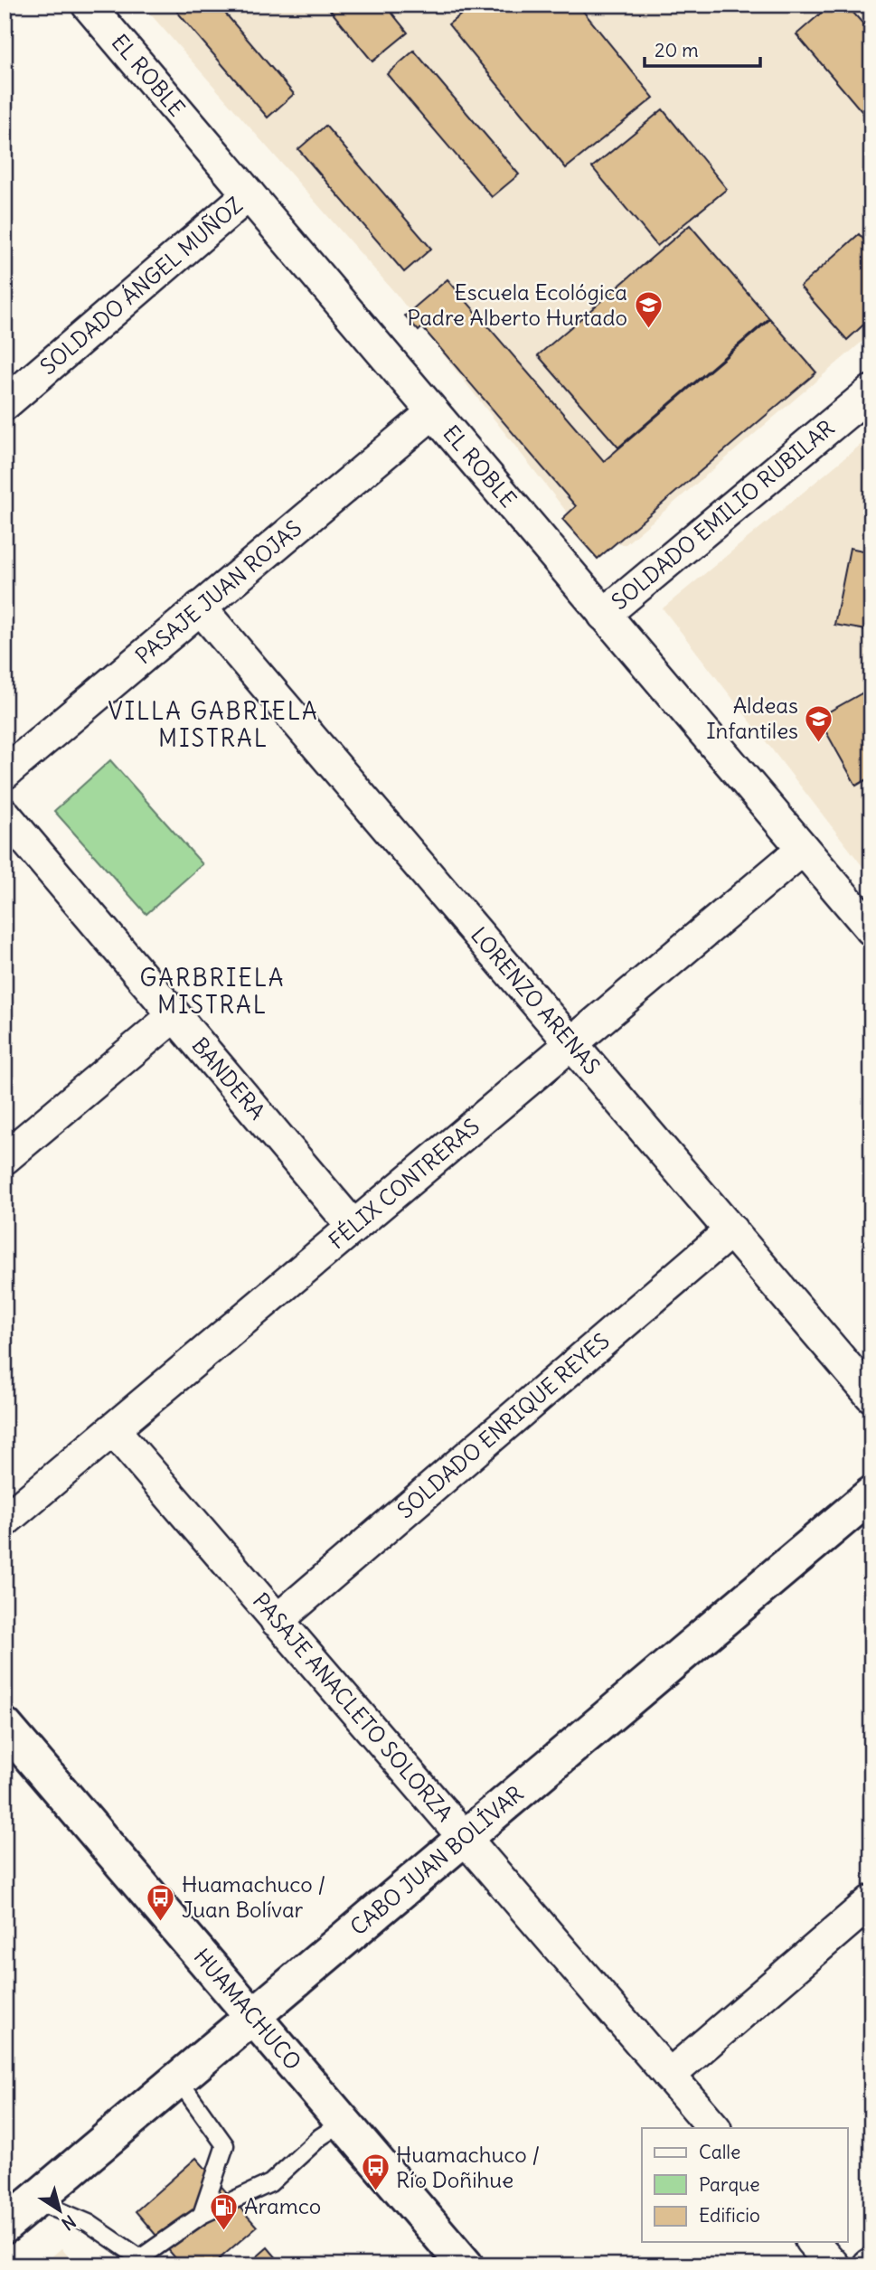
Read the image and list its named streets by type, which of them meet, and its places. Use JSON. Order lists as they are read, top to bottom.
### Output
{
  "streets": {
    "street": [
      "EL ROBLE",
      "SOLDADO ÁNGEL MUÑOZ",
      "SOLDADO EMILIO RUBILAR",
      "PASAJE JUAN ROJAS",
      "LORENZO ARENAS",
      "BANDERA",
      "FÉLIX CONTRERAS",
      "SOLDADO ENRIQUE REYES",
      "PASAJE ANACLETO SOLORZA",
      "CABO JUAN BOLÍVAR",
      "HUAMACHUCO"
    ]
  },
  "crossings": [
    ["EL ROBLE", "SOLDADO ÁNGEL MUÑOZ"],
    ["EL ROBLE", "SOLDADO EMILIO RUBILAR"],
    ["EL ROBLE", "PASAJE JUAN ROJAS"],
    ["EL ROBLE", "FÉLIX CONTRERAS"],
    ["PASAJE JUAN ROJAS", "LORENZO ARENAS"],
    ["LORENZO ARENAS", "FÉLIX CONTRERAS"],
    ["LORENZO ARENAS", "SOLDADO ENRIQUE REYES"],
    ["BANDERA", "FÉLIX CONTRERAS"],
    ["FÉLIX CONTRERAS", "PASAJE ANACLETO SOLORZA"],
    ["SOLDADO ENRIQUE REYES", "PASAJE ANACLETO SOLORZA"],
    ["PASAJE ANACLETO SOLORZA", "CABO JUAN BOLÍVAR"],
    ["CABO JUAN BOLÍVAR", "HUAMACHUCO"]
  ],
  "districts": ["VILLA GABRIELA MISTRAL", "GARBRIELA MISTRAL"],
  "places": {
    "school or university": ["Escuela Ecológica Padre Alberto Hurtado", "Aldeas Infantiles"],
    "bus stop": ["Huamachuco / Juan Bolívar", "Huamachuco / Río Doñihue"],
    "fuel station": ["Aramco"]
  },
  "legend": ["Calle", "Parque", "Edificio"],
  "scale_bar": "20 m",
  "north": "bottom right"
}
